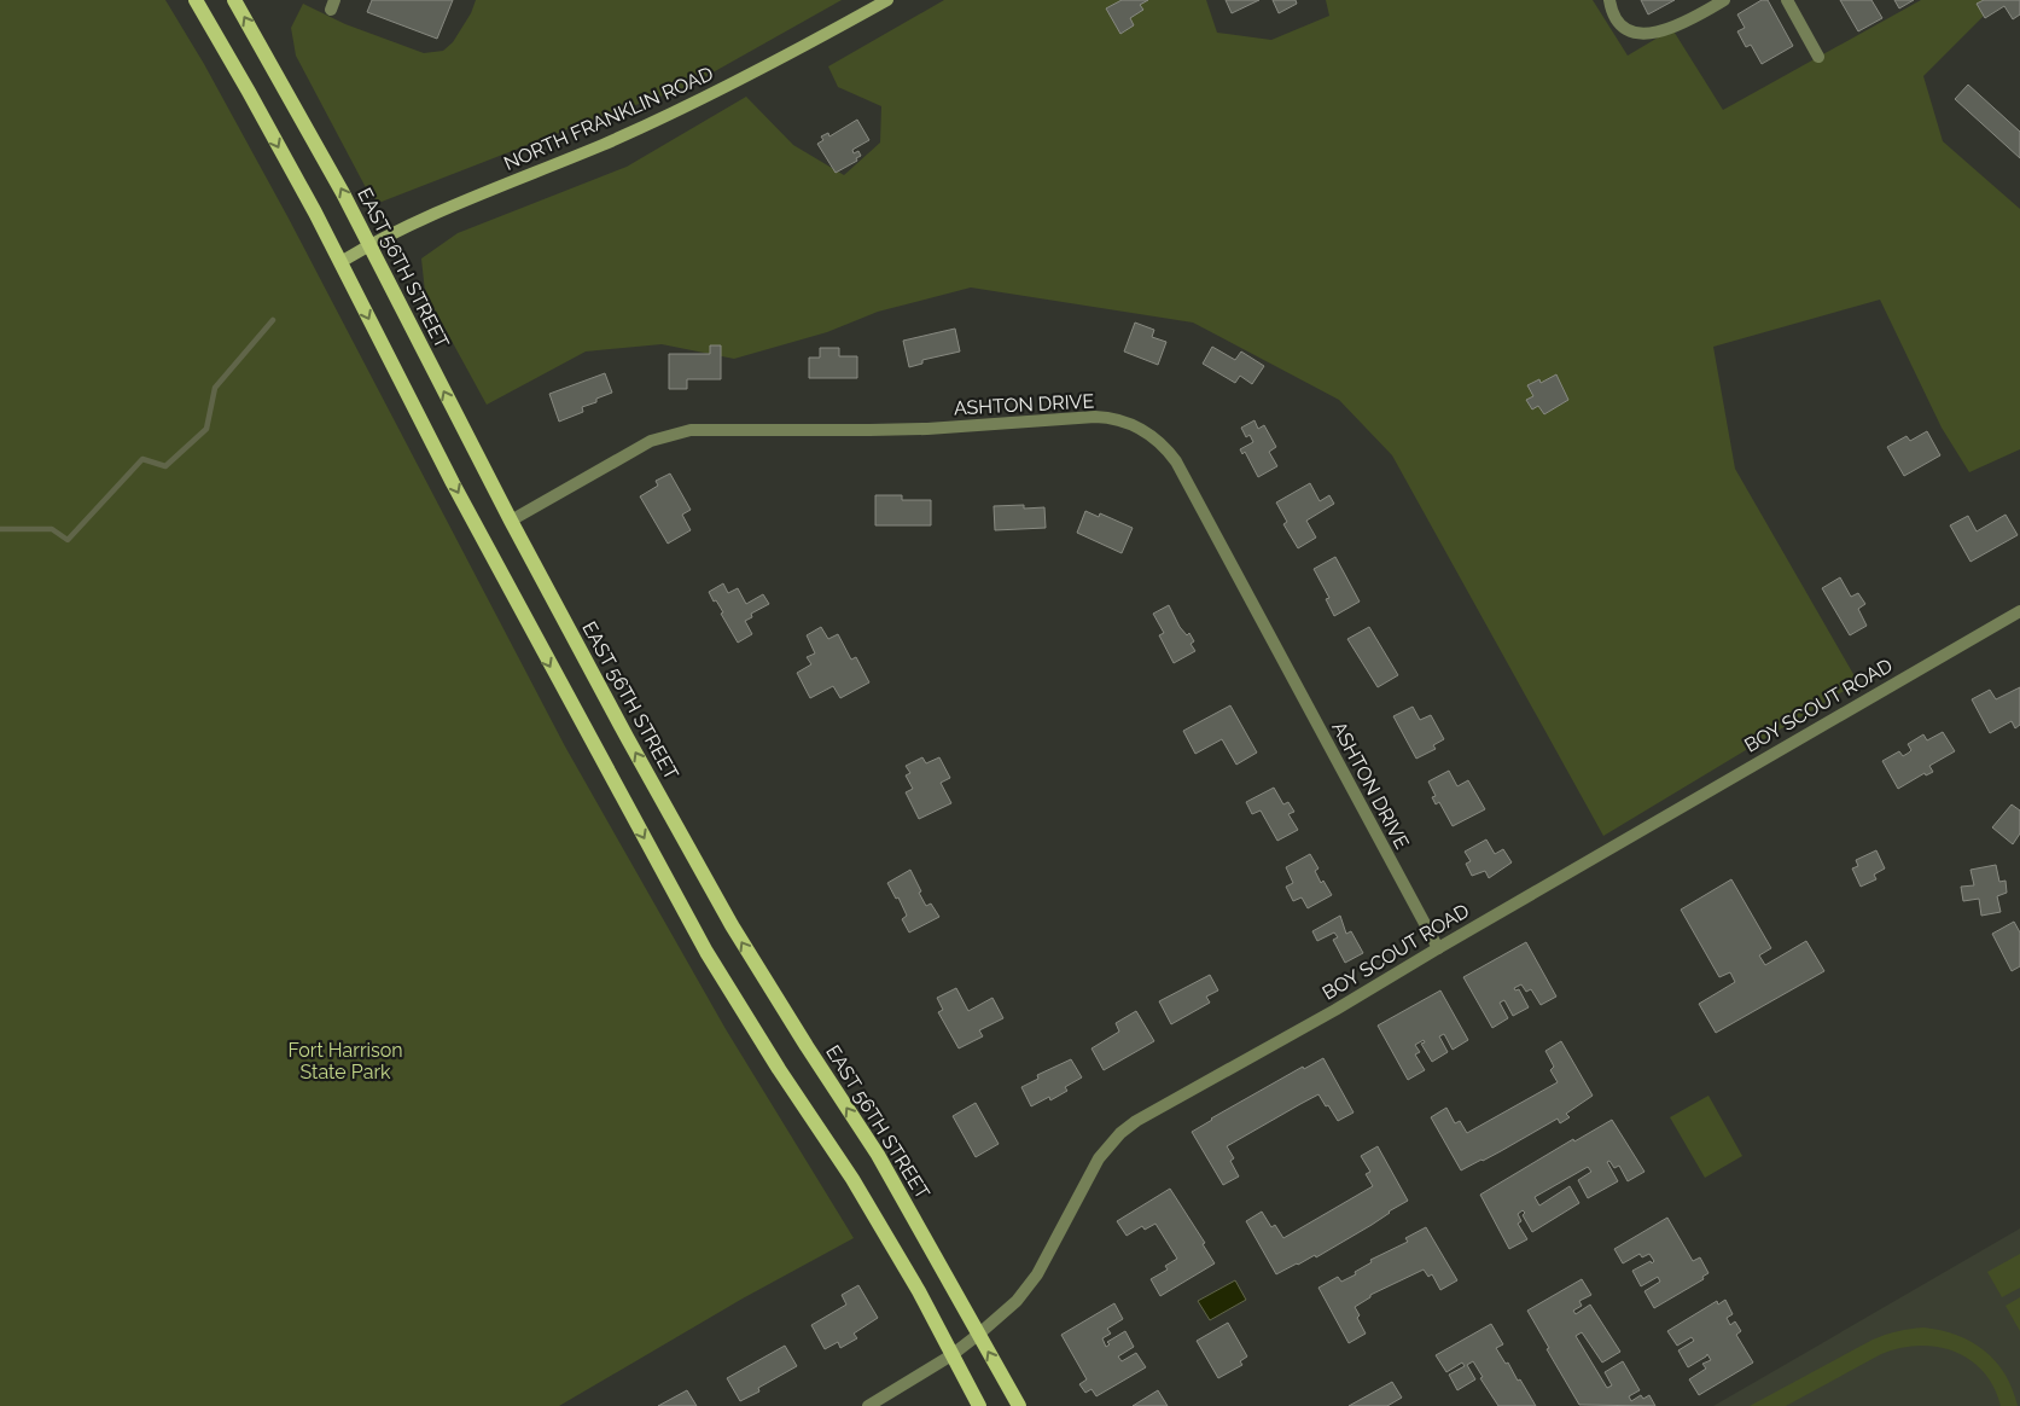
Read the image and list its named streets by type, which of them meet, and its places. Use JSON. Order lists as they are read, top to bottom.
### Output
{
  "streets": {
    "main road": ["NORTH FRANKLIN ROAD", "EAST 56TH STREET"],
    "street": ["ASHTON DRIVE", "BOY SCOUT ROAD"]
  },
  "crossings": [
    ["NORTH FRANKLIN ROAD", "EAST 56TH STREET"],
    ["EAST 56TH STREET", "ASHTON DRIVE"],
    ["EAST 56TH STREET", "BOY SCOUT ROAD"],
    ["ASHTON DRIVE", "BOY SCOUT ROAD"]
  ],
  "parks": ["Fort Harrison State Park"]
}
